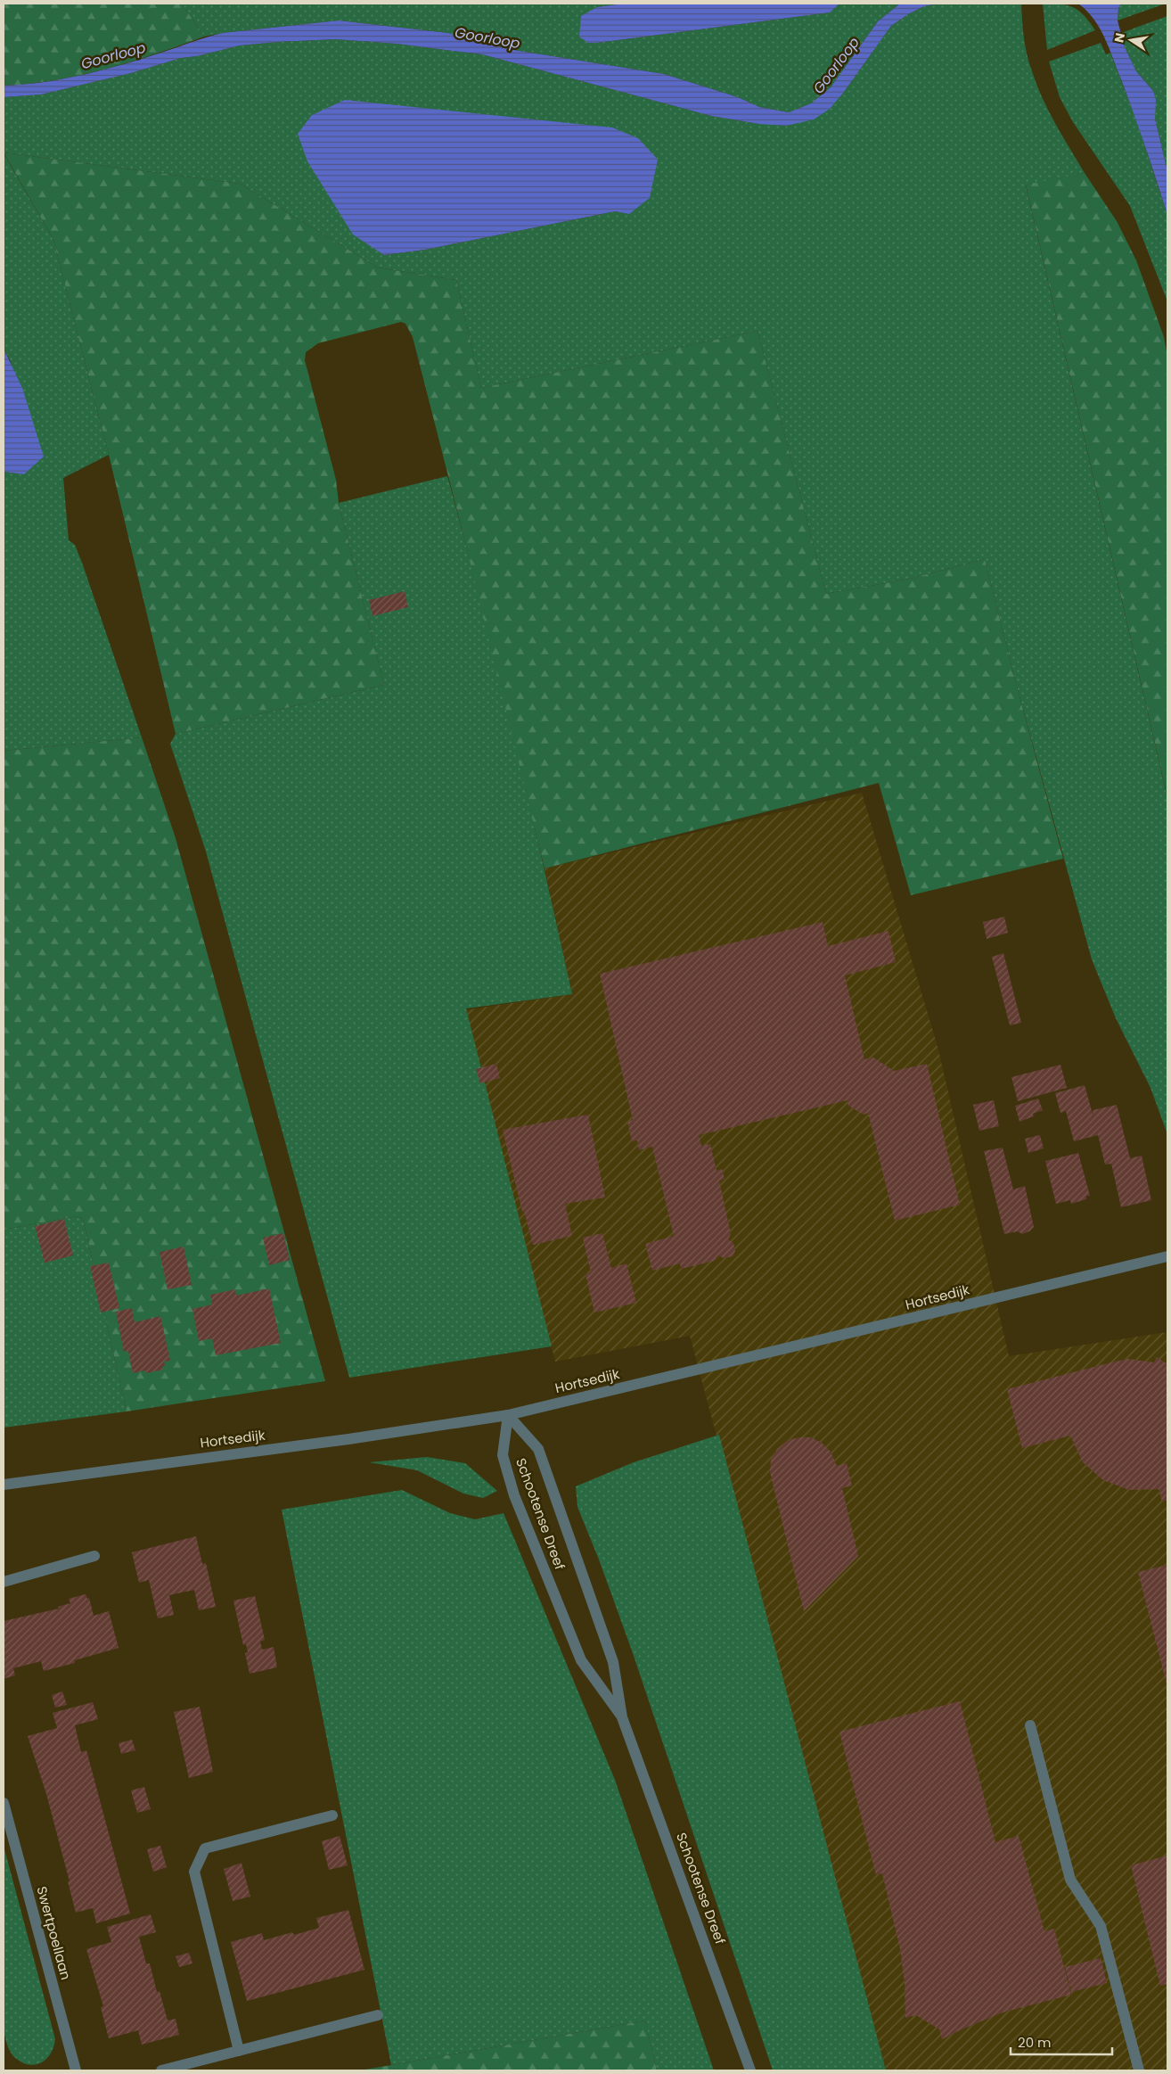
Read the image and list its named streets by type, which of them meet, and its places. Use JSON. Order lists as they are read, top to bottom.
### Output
{
  "streets": {
    "street": ["Hortsedijk", "Schootense Dreef", "Swertpoellaan"]
  },
  "crossings": [
    ["Hortsedijk", "Schootense Dreef"]
  ],
  "water": ["Goorloop"],
  "scale_bar": "20 m",
  "north": "left"
}
